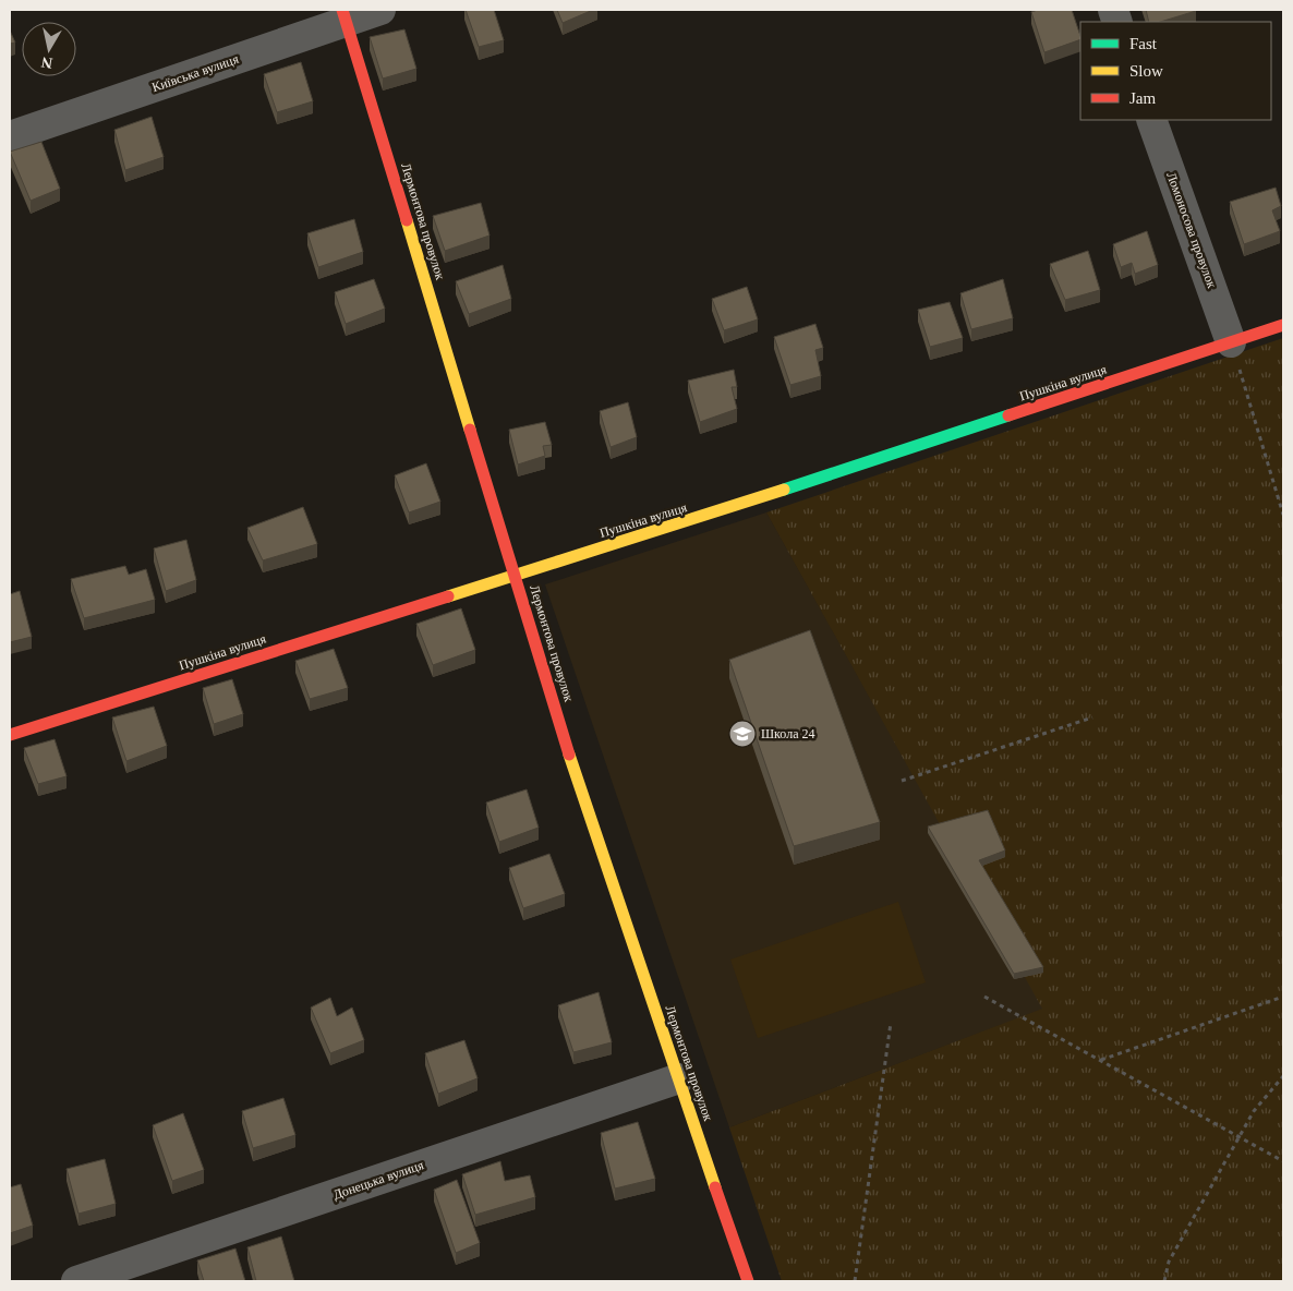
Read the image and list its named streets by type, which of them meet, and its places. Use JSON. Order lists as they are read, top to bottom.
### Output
{
  "streets": {
    "street": [
      "Київська вулиця",
      "Лермонтова провулок",
      "Ломоносова провулок",
      "Пушкіна вулиця",
      "Донецька вулиця"
    ]
  },
  "crossings": [
    ["Київська вулиця", "Лермонтова провулок"],
    ["Лермонтова провулок", "Пушкіна вулиця"],
    ["Лермонтова провулок", "Донецька вулиця"],
    ["Ломоносова провулок", "Пушкіна вулиця"]
  ],
  "places": {
    "school or university": ["Школа 24"]
  },
  "legend": ["Fast", "Slow", "Jam"],
  "north": "bottom"
}
